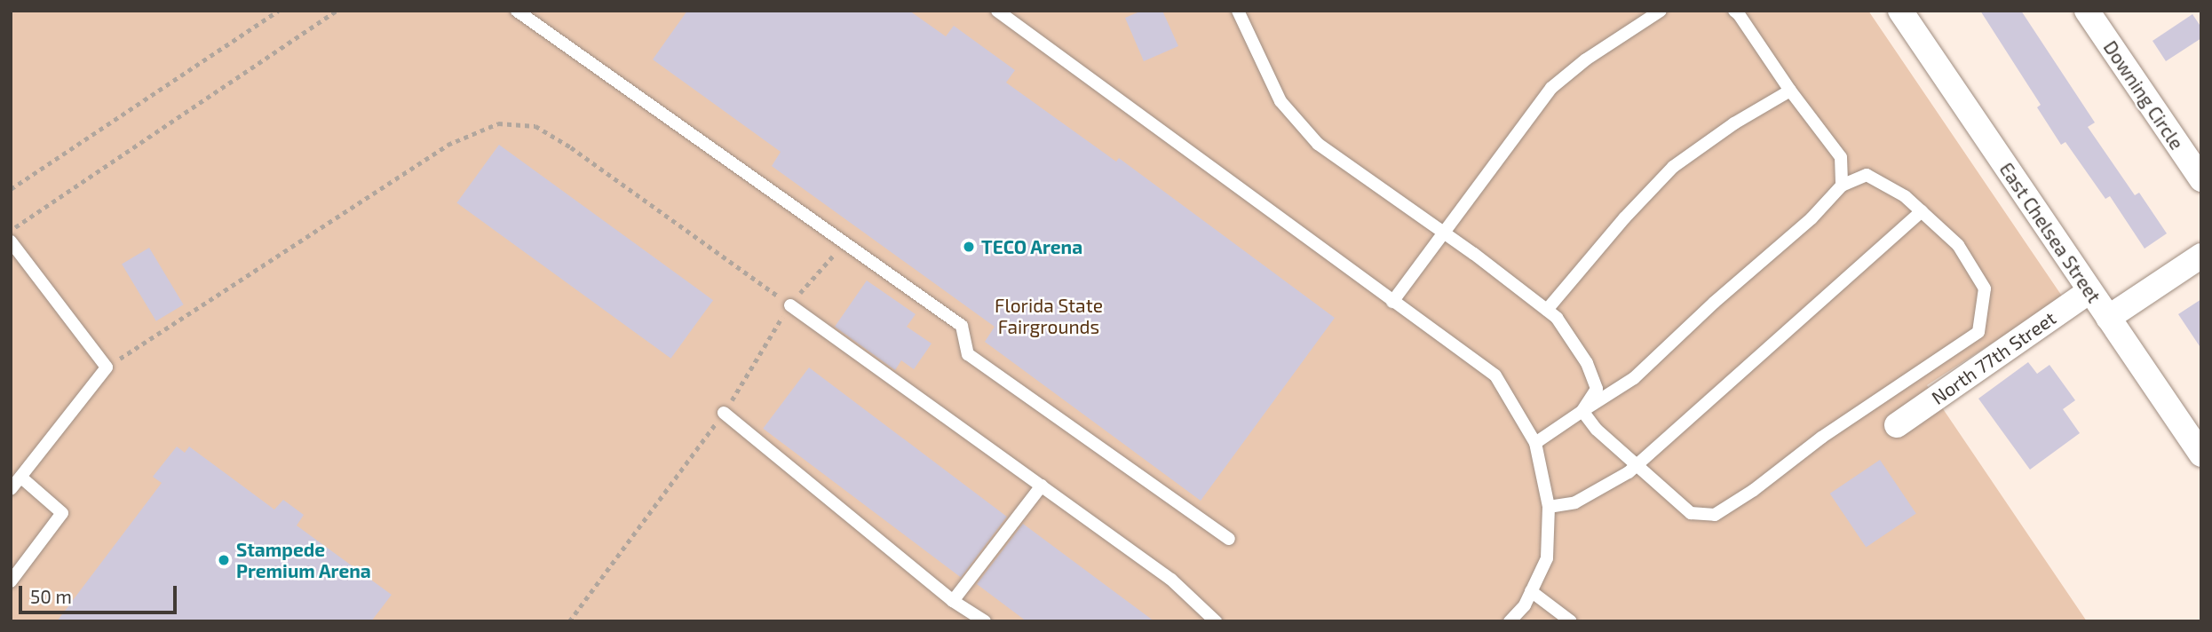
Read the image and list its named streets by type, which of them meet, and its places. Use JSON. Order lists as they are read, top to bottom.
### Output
{
  "streets": {
    "street": ["Downing Circle", "East Chelsea Street", "North 77th Street"]
  },
  "crossings": [
    ["East Chelsea Street", "North 77th Street"]
  ],
  "parks": ["Florida State Fairgrounds"],
  "places": ["TECO Arena", "Stampede Premium Arena"],
  "scale_bar": "50 m"
}
